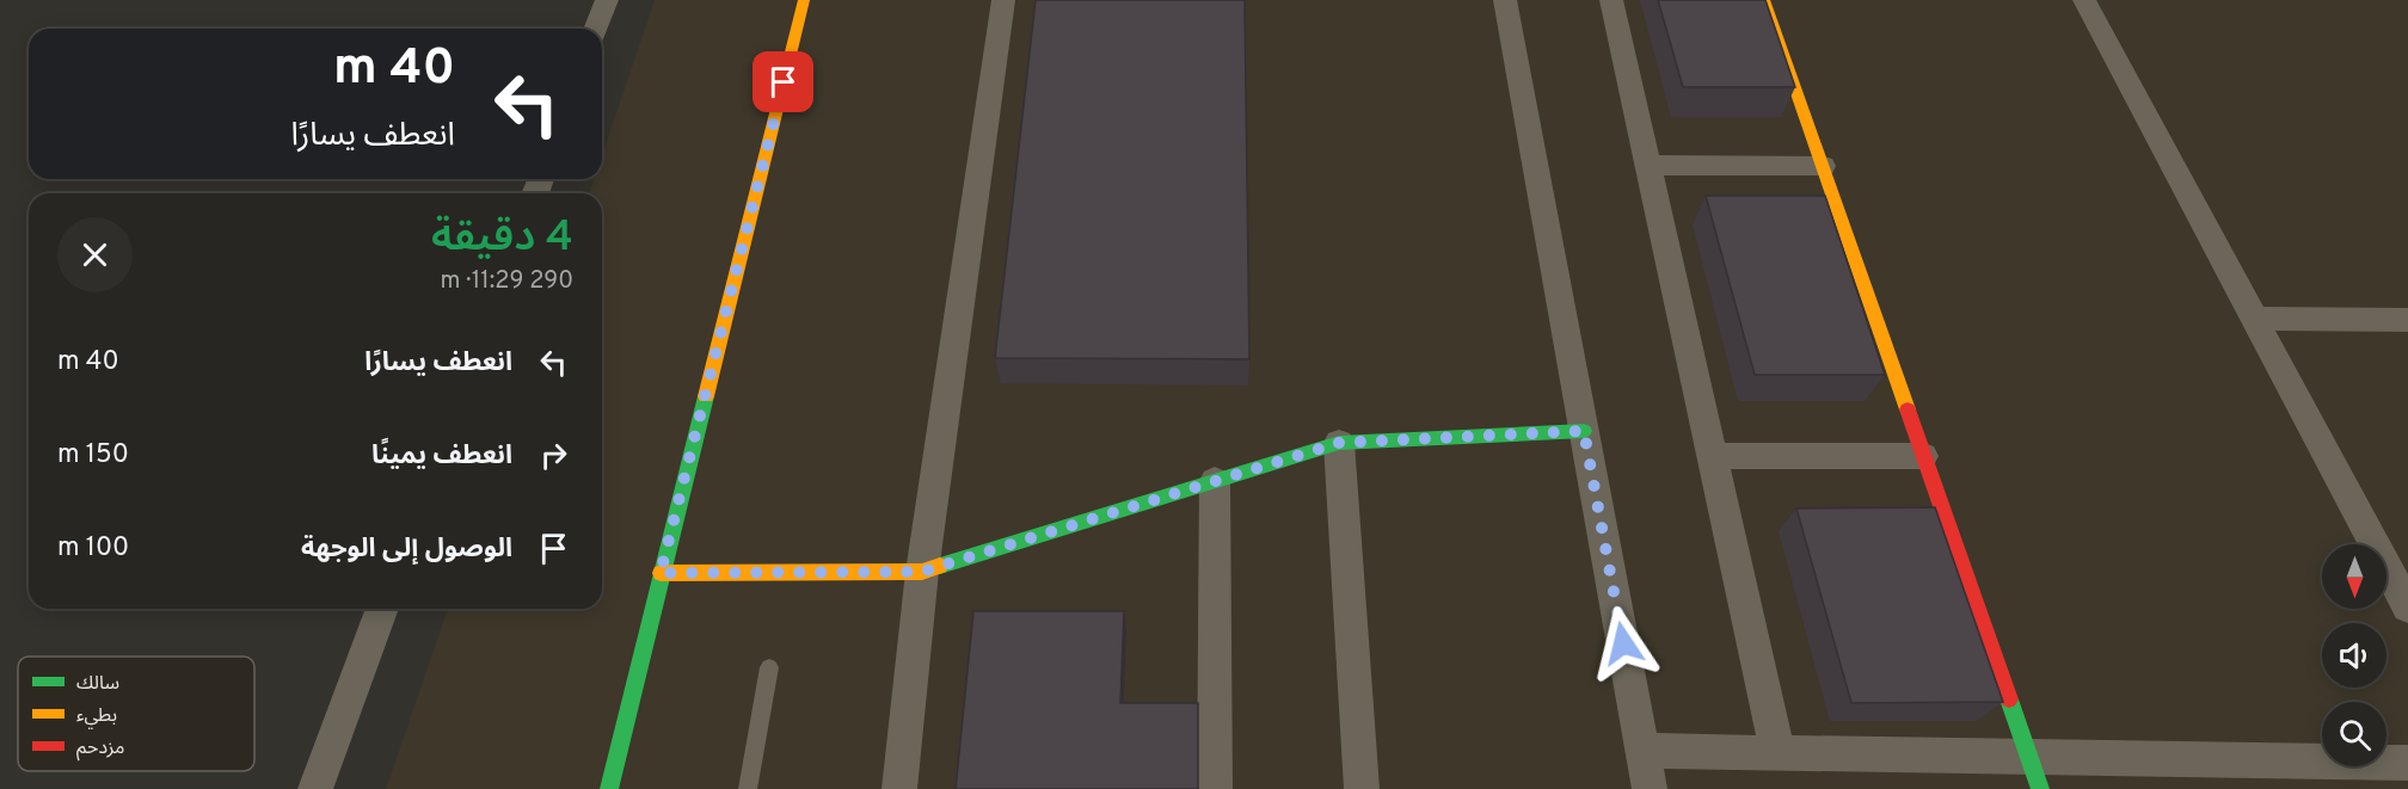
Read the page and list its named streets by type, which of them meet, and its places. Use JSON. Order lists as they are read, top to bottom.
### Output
{
  "legend": ["سالك", "بطيء", "مزدحم"],
  "north": "bottom",
  "page": {
    "turn": ["40 m", "انعطف يسارًا"],
    "heading": ["4 دقيقة", "290 m · 11:29"],
    "list": [
      {
        "name": "انعطف يسارًا",
        "value": "40 m"
      },
      {
        "name": "انعطف يمينًا",
        "value": "150 m"
      },
      {
        "name": "الوصول إلى الوجهة",
        "value": "100 m"
      }
    ]
  }
}
